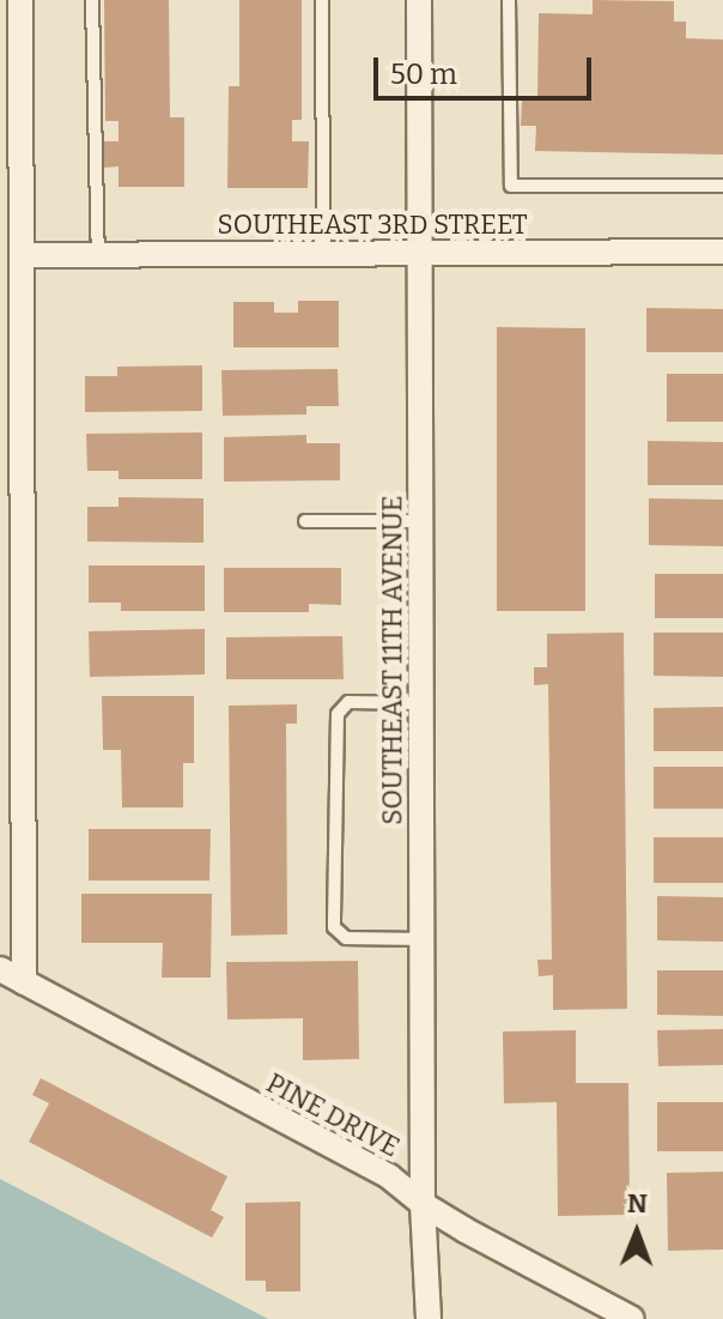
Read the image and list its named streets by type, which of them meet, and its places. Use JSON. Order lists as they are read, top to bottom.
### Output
{
  "streets": {
    "street": ["SOUTHEAST 3RD STREET", "SOUTHEAST 11TH AVENUE", "PINE DRIVE"]
  },
  "crossings": [
    ["SOUTHEAST 3RD STREET", "SOUTHEAST 11TH AVENUE"],
    ["SOUTHEAST 11TH AVENUE", "PINE DRIVE"]
  ],
  "scale_bar": "50 m",
  "north": "top"
}
